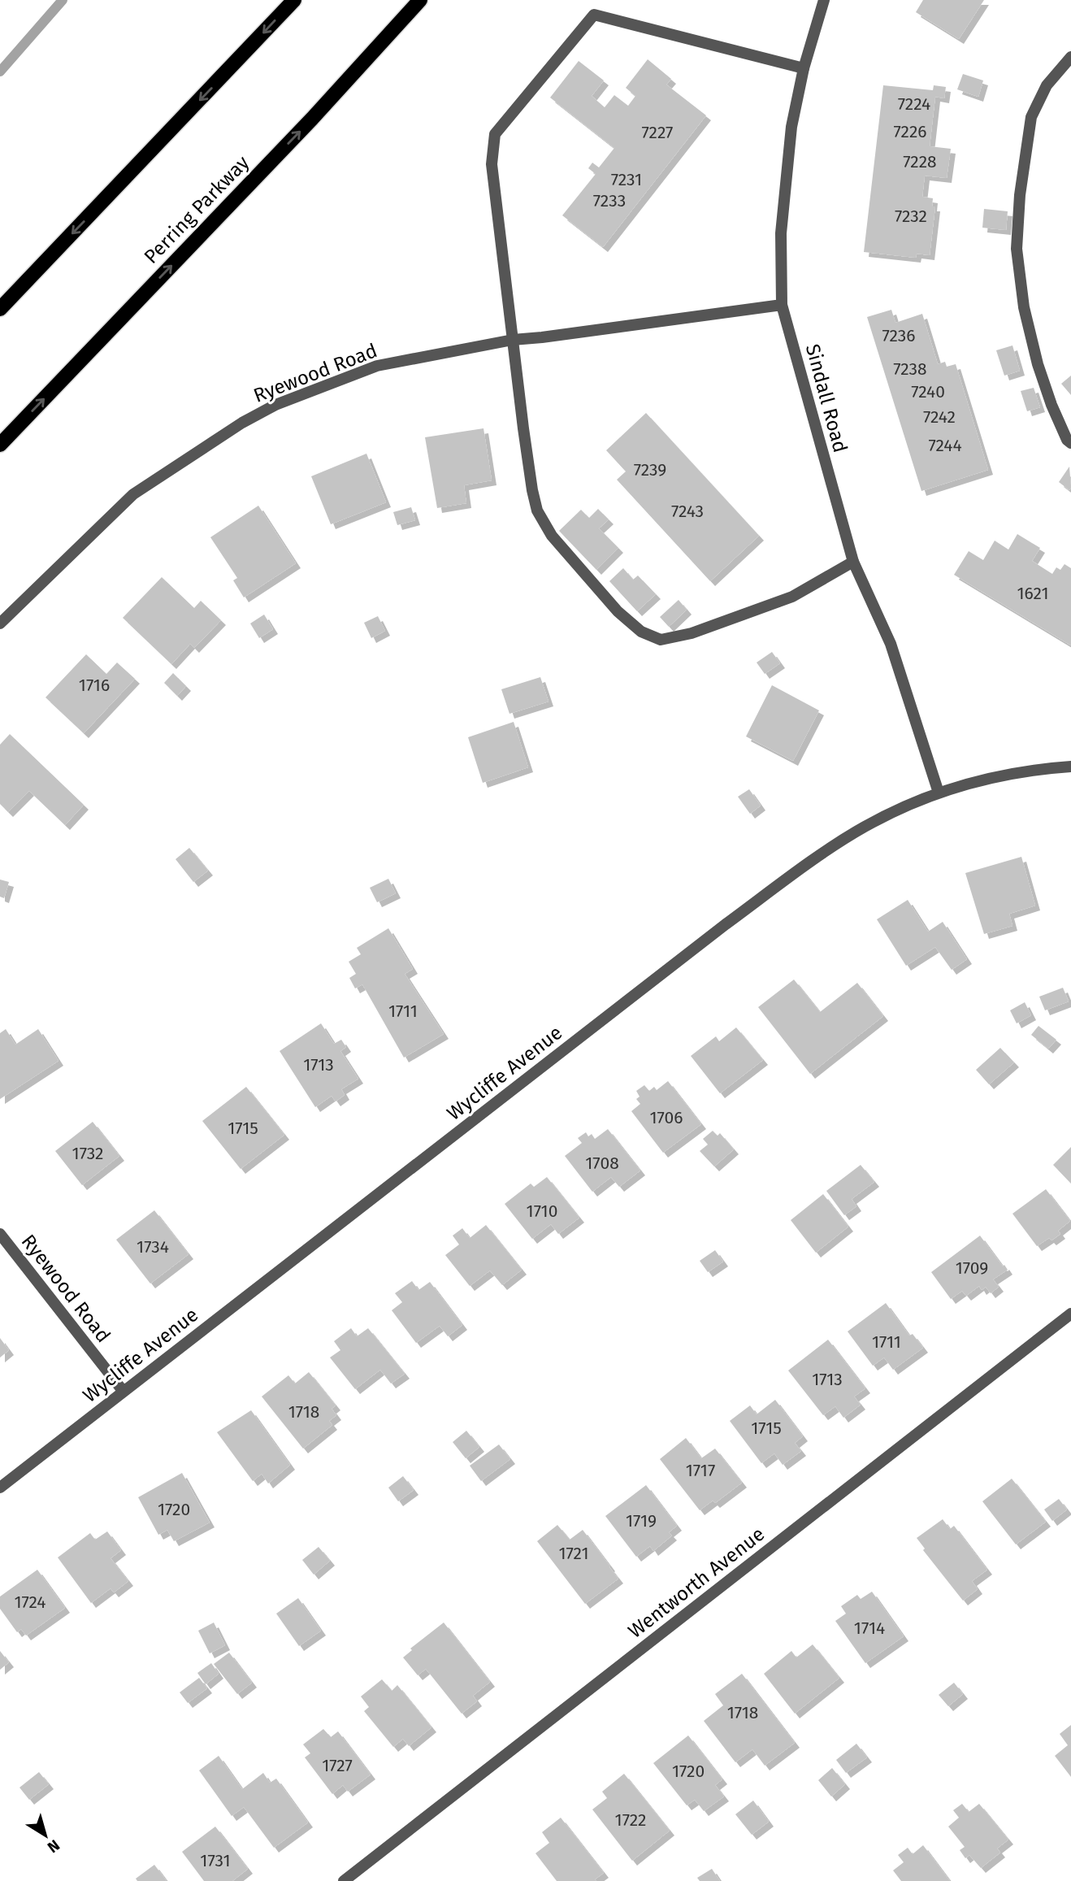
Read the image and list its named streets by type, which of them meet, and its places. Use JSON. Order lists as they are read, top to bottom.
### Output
{
  "streets": {
    "main road": ["Perring Parkway"],
    "street": [
      "Ryewood Road",
      "Sindall Road",
      "Wycliffe Avenue",
      "Wentworth Avenue"
    ]
  },
  "crossings": [
    ["Ryewood Road", "Sindall Road"],
    ["Ryewood Road", "Wycliffe Avenue"],
    ["Sindall Road", "Wycliffe Avenue"]
  ],
  "house_numbers": [
    "7224",
    "7226",
    "7227",
    "7228",
    "7231",
    "7233",
    "7232",
    "7236",
    "7238",
    "7240",
    "7242",
    "7244",
    "7239",
    "7243",
    "1621",
    "1716",
    "1711",
    "1713",
    "1706",
    "1715",
    "1732",
    "1708",
    "1710",
    "1734",
    "1709",
    "1711",
    "1713",
    "1718",
    "1715",
    "1717",
    "1720",
    "1719",
    "1721",
    "1724",
    "1714",
    "1718",
    "1727",
    "1720",
    "1722",
    "1731"
  ],
  "north": "bottom right"
}
